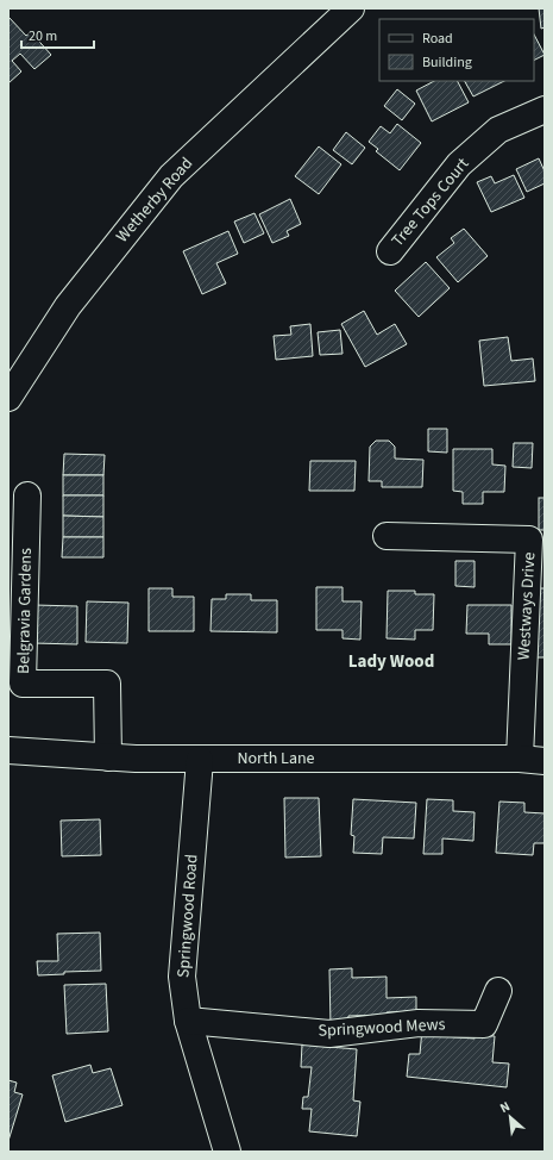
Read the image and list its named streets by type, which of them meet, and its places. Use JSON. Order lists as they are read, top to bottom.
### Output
{
  "streets": {
    "street": [
      "Wetherby Road",
      "Tree Tops Court",
      "Westways Drive",
      "Belgravia Gardens",
      "North Lane",
      "Springwood Road",
      "Springwood Mews"
    ]
  },
  "crossings": [
    ["Westways Drive", "North Lane"],
    ["Belgravia Gardens", "North Lane"],
    ["North Lane", "Springwood Road"],
    ["Springwood Road", "Springwood Mews"]
  ],
  "districts": ["Lady Wood"],
  "legend": ["Road", "Building"],
  "scale_bar": "20 m",
  "north": "top left"
}
